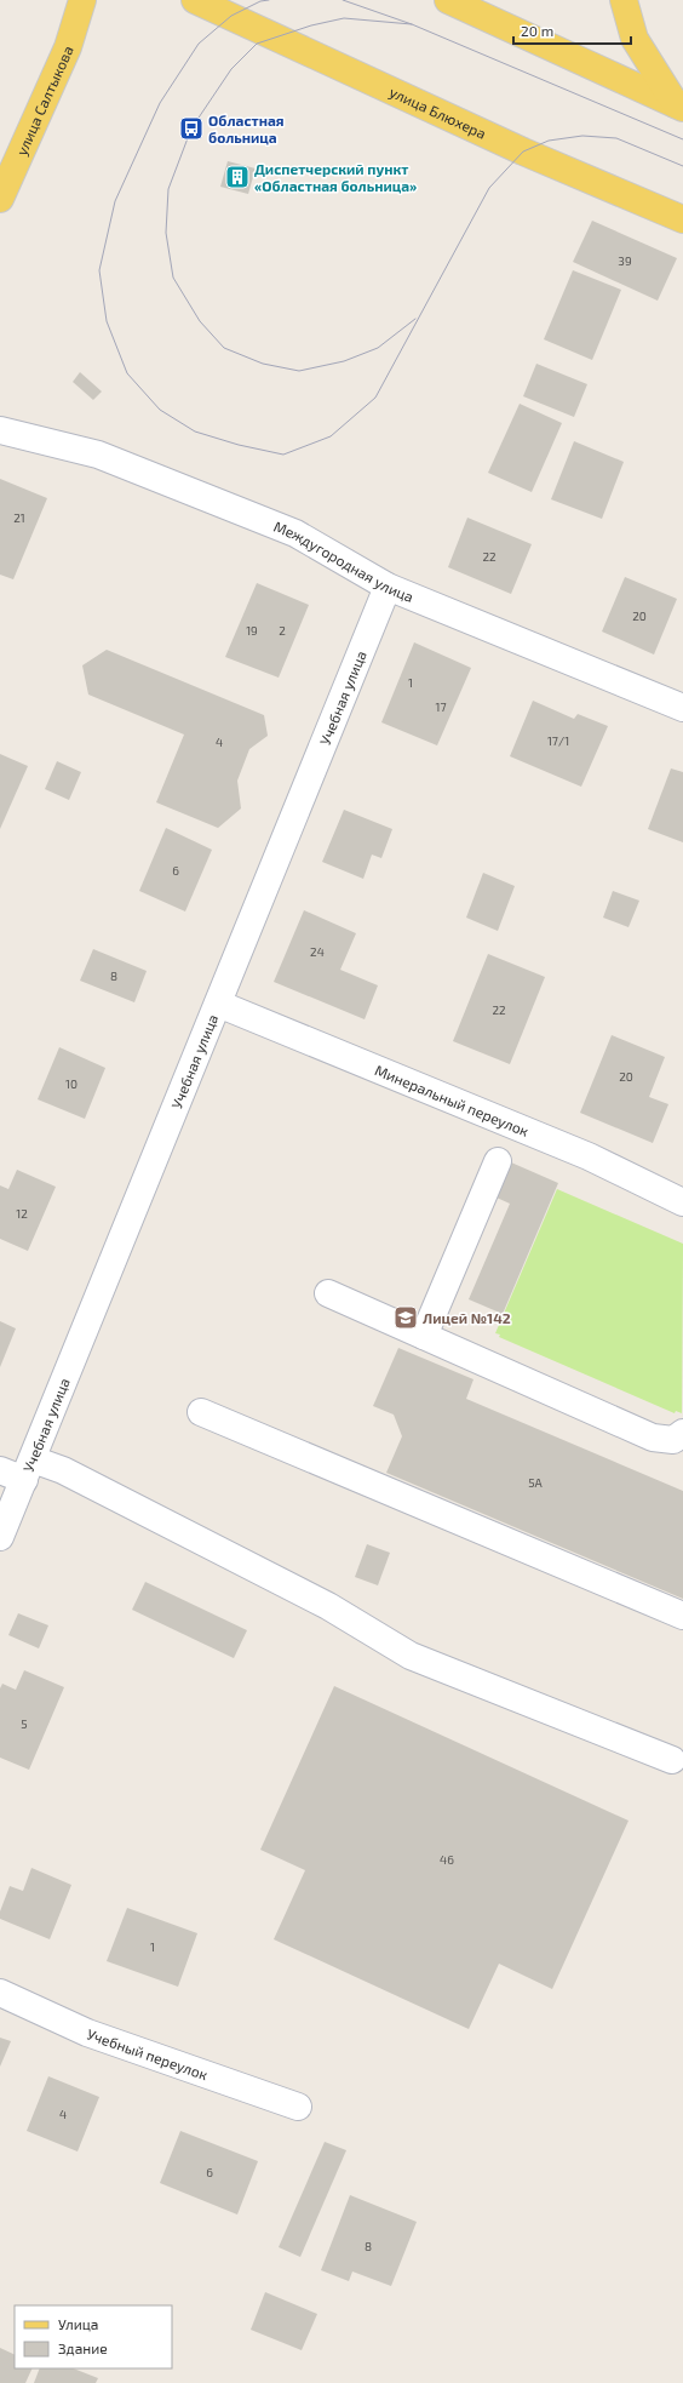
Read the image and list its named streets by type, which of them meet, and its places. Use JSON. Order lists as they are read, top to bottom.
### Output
{
  "streets": {
    "main road": ["улица Салтыкова", "улица Блюхера"],
    "street": [
      "Междугородная улица",
      "Учебная улица",
      "Минеральный переулок",
      "Учебный переулок"
    ]
  },
  "crossings": [
    ["Междугородная улица", "Учебная улица"],
    ["Учебная улица", "Минеральный переулок"]
  ],
  "places": {
    "bus stop": ["Областная больница"],
    "building": ["Диспетчерский пункт «Областная больница»"],
    "school or university": ["Лицей №142"]
  },
  "house_numbers": [
    "39",
    "21",
    "22",
    "20",
    "19",
    "2",
    "1",
    "17",
    "17/1",
    "4",
    "6",
    "24",
    "8",
    "22",
    "20",
    "10",
    "12",
    "5А",
    "5",
    "46",
    "1",
    "4",
    "6",
    "8"
  ],
  "legend": ["Улица", "Здание"],
  "scale_bar": "20 m"
}
